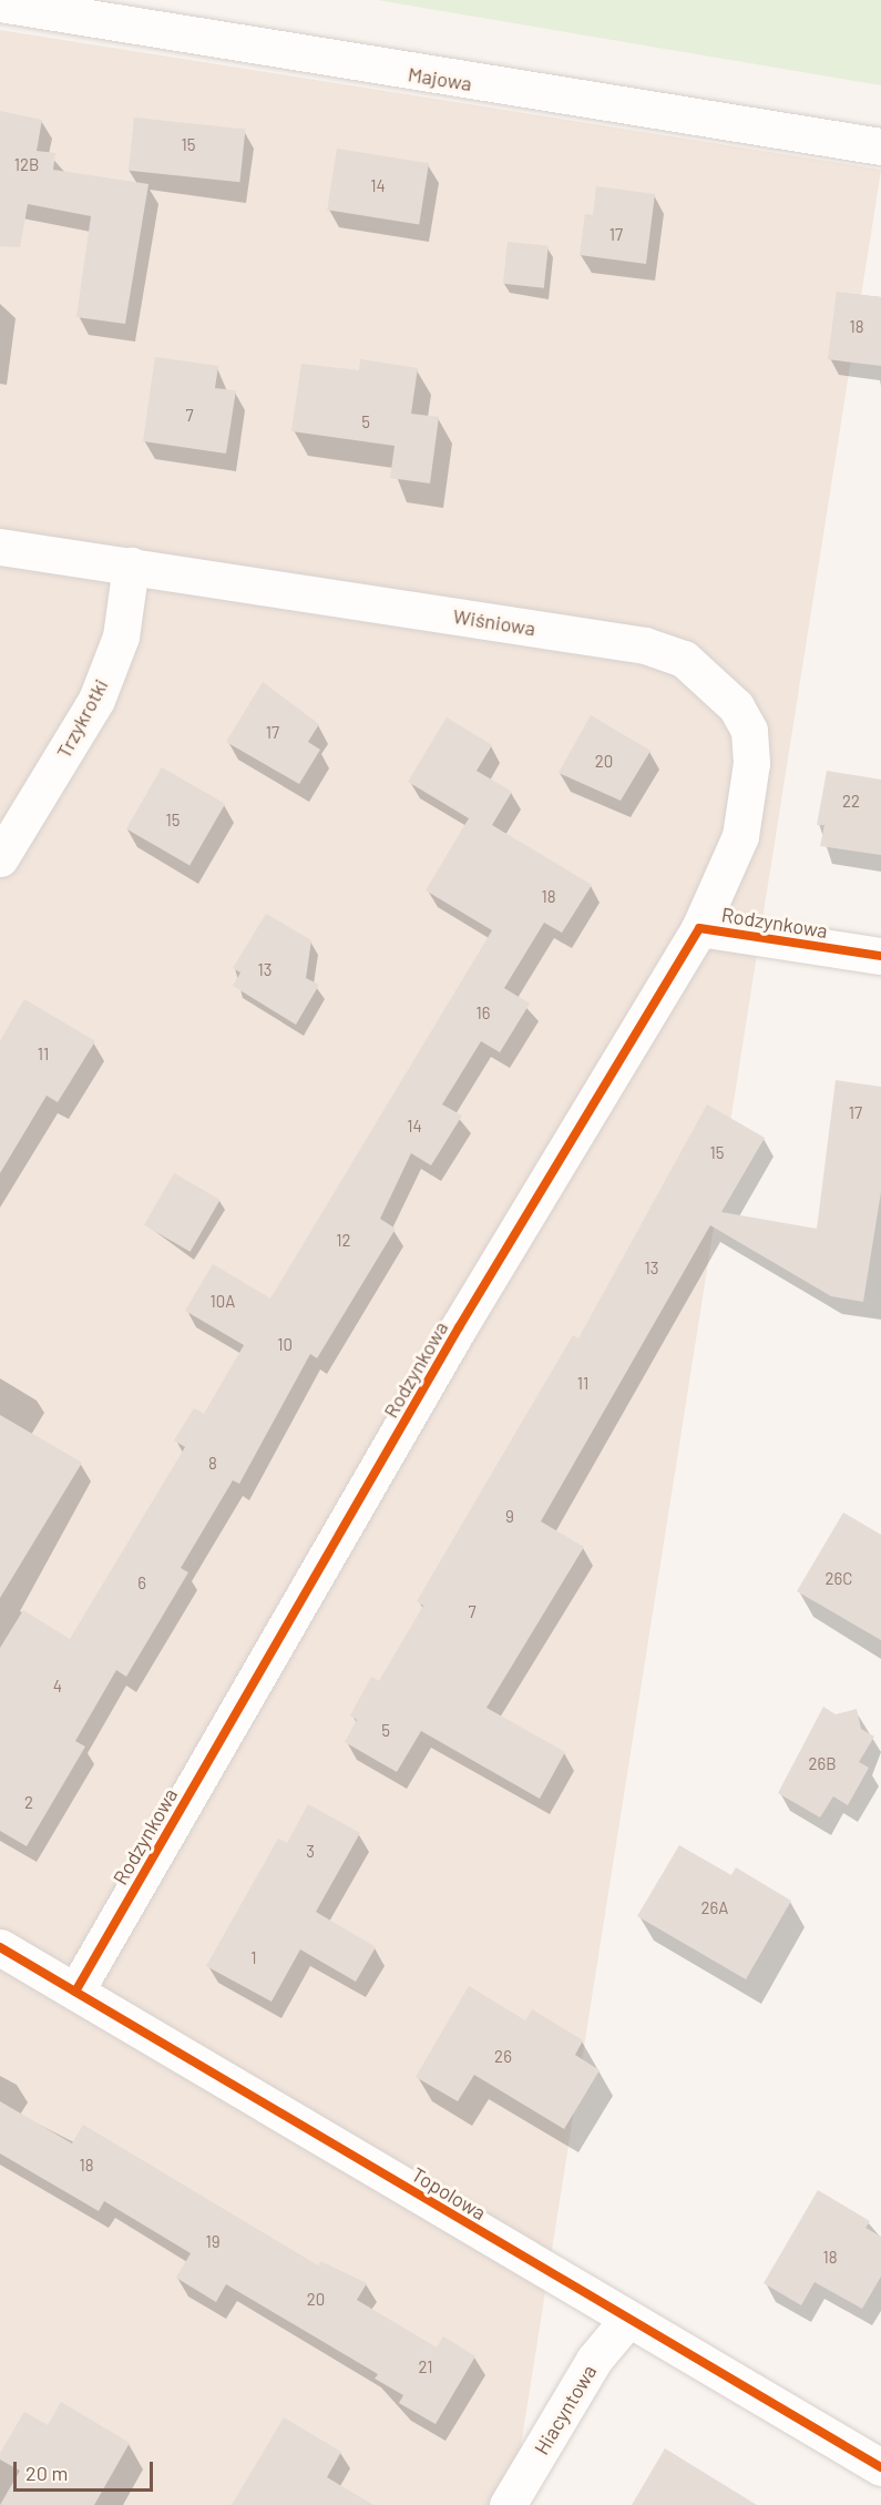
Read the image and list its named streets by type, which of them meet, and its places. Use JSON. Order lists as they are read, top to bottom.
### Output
{
  "streets": {
    "street": [
      "Majowa",
      "Wiśniowa",
      "Trzykrotki",
      "Rodzynkowa",
      "Topolowa",
      "Hiacyntowa"
    ]
  },
  "crossings": [
    ["Wiśniowa", "Trzykrotki"],
    ["Wiśniowa", "Rodzynkowa"],
    ["Rodzynkowa", "Topolowa"],
    ["Topolowa", "Hiacyntowa"]
  ],
  "house_numbers": [
    "15",
    "12B",
    "14",
    "17",
    "18",
    "7",
    "5",
    "17",
    "20",
    "22",
    "15",
    "18",
    "13",
    "16",
    "11",
    "17",
    "14",
    "15",
    "12",
    "13",
    "10A",
    "10",
    "11",
    "8",
    "9",
    "26C",
    "6",
    "7",
    "4",
    "5",
    "26B",
    "2",
    "3",
    "26A",
    "1",
    "26",
    "18",
    "19",
    "18",
    "20",
    "21"
  ],
  "scale_bar": "20 m"
}
